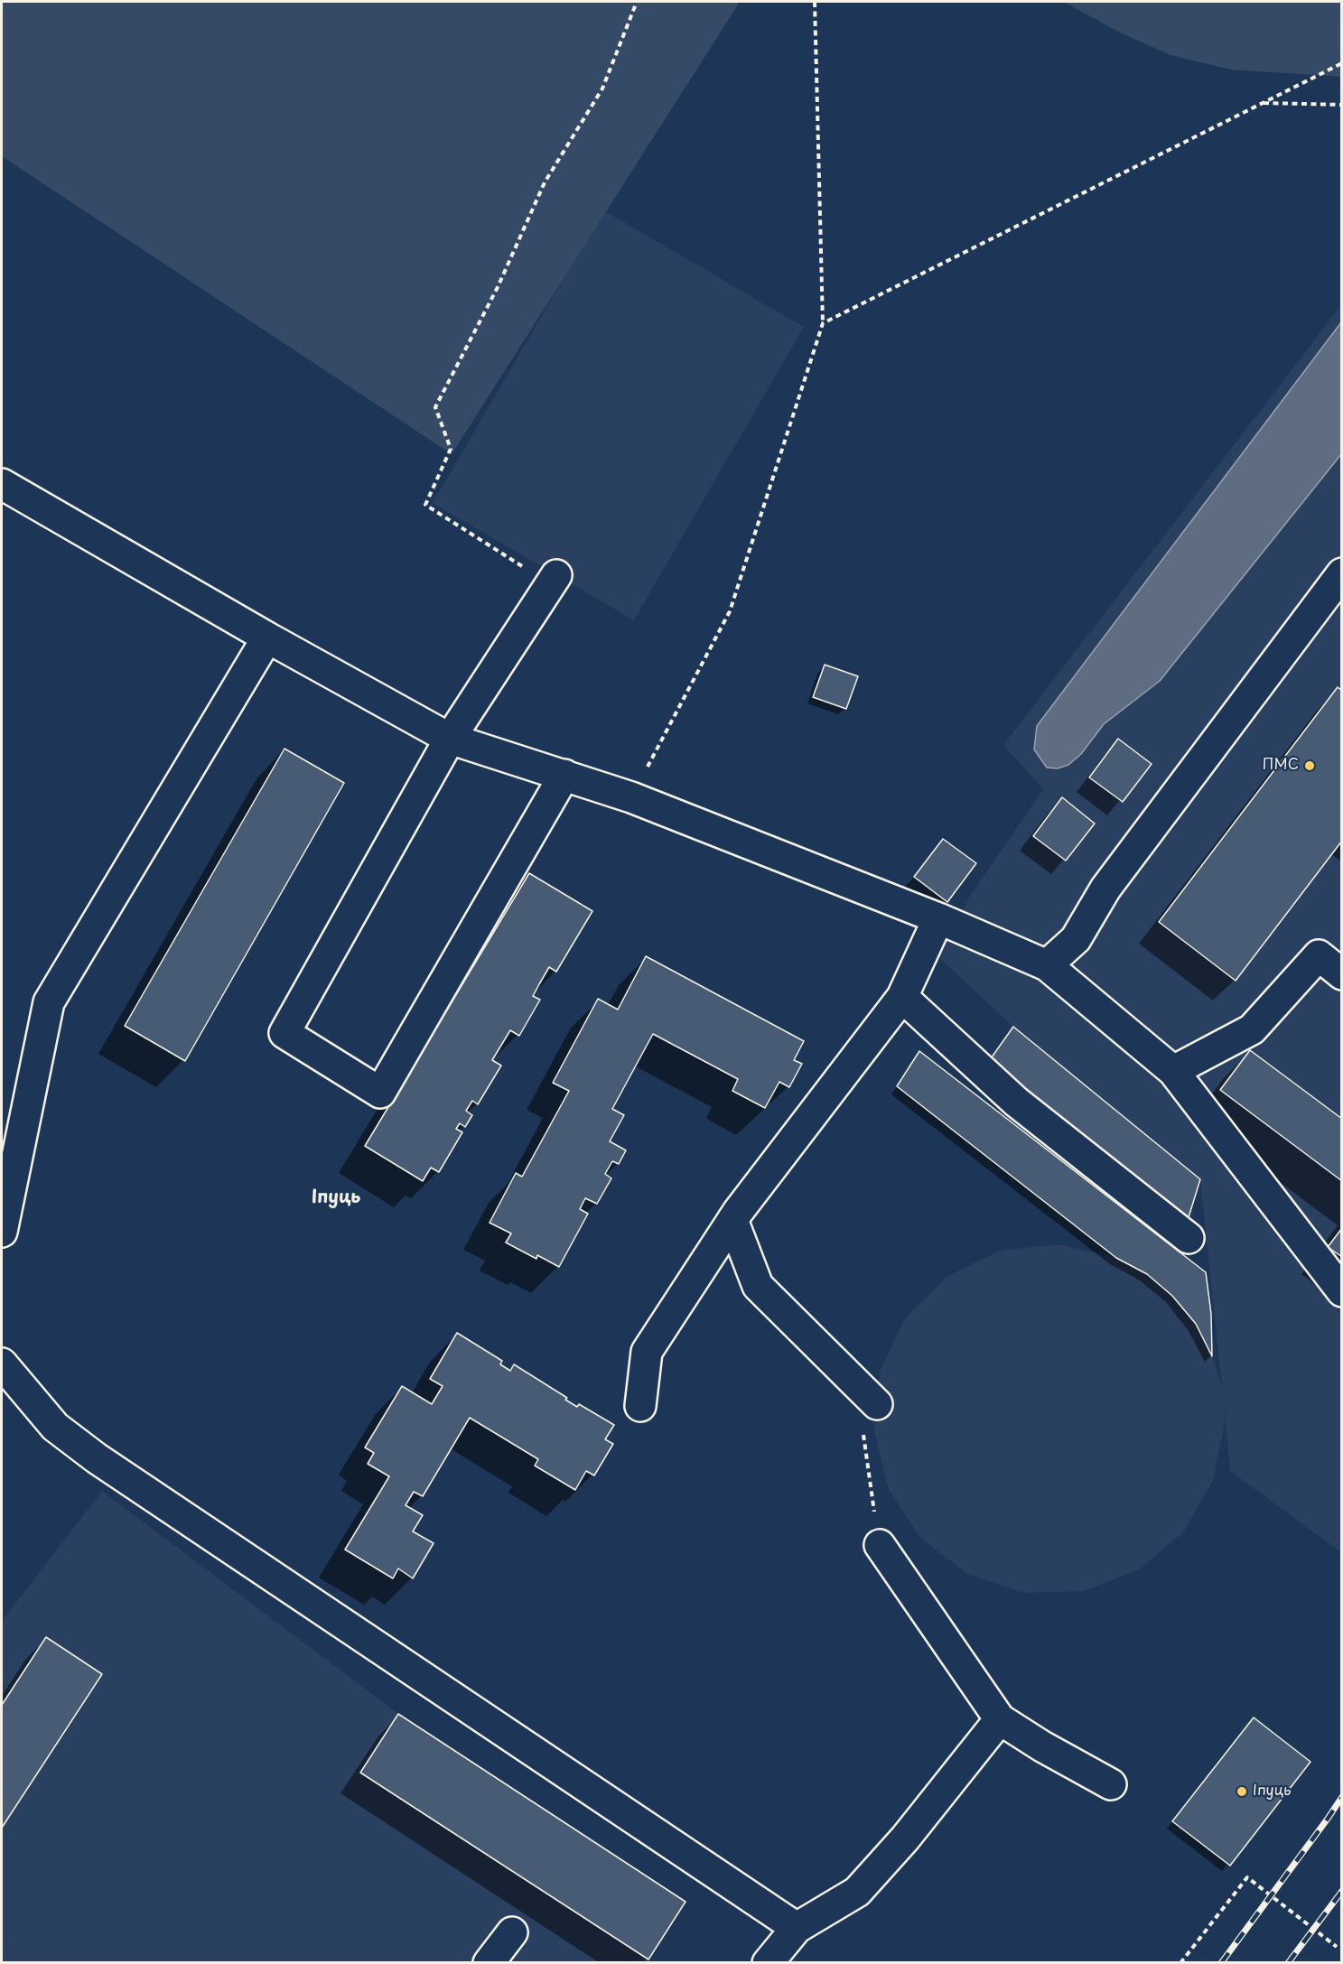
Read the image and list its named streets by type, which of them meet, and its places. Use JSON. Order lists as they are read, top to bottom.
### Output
{
  "districts": ["Іпуць"],
  "places": ["ПМС", "Іпуць"]
}
